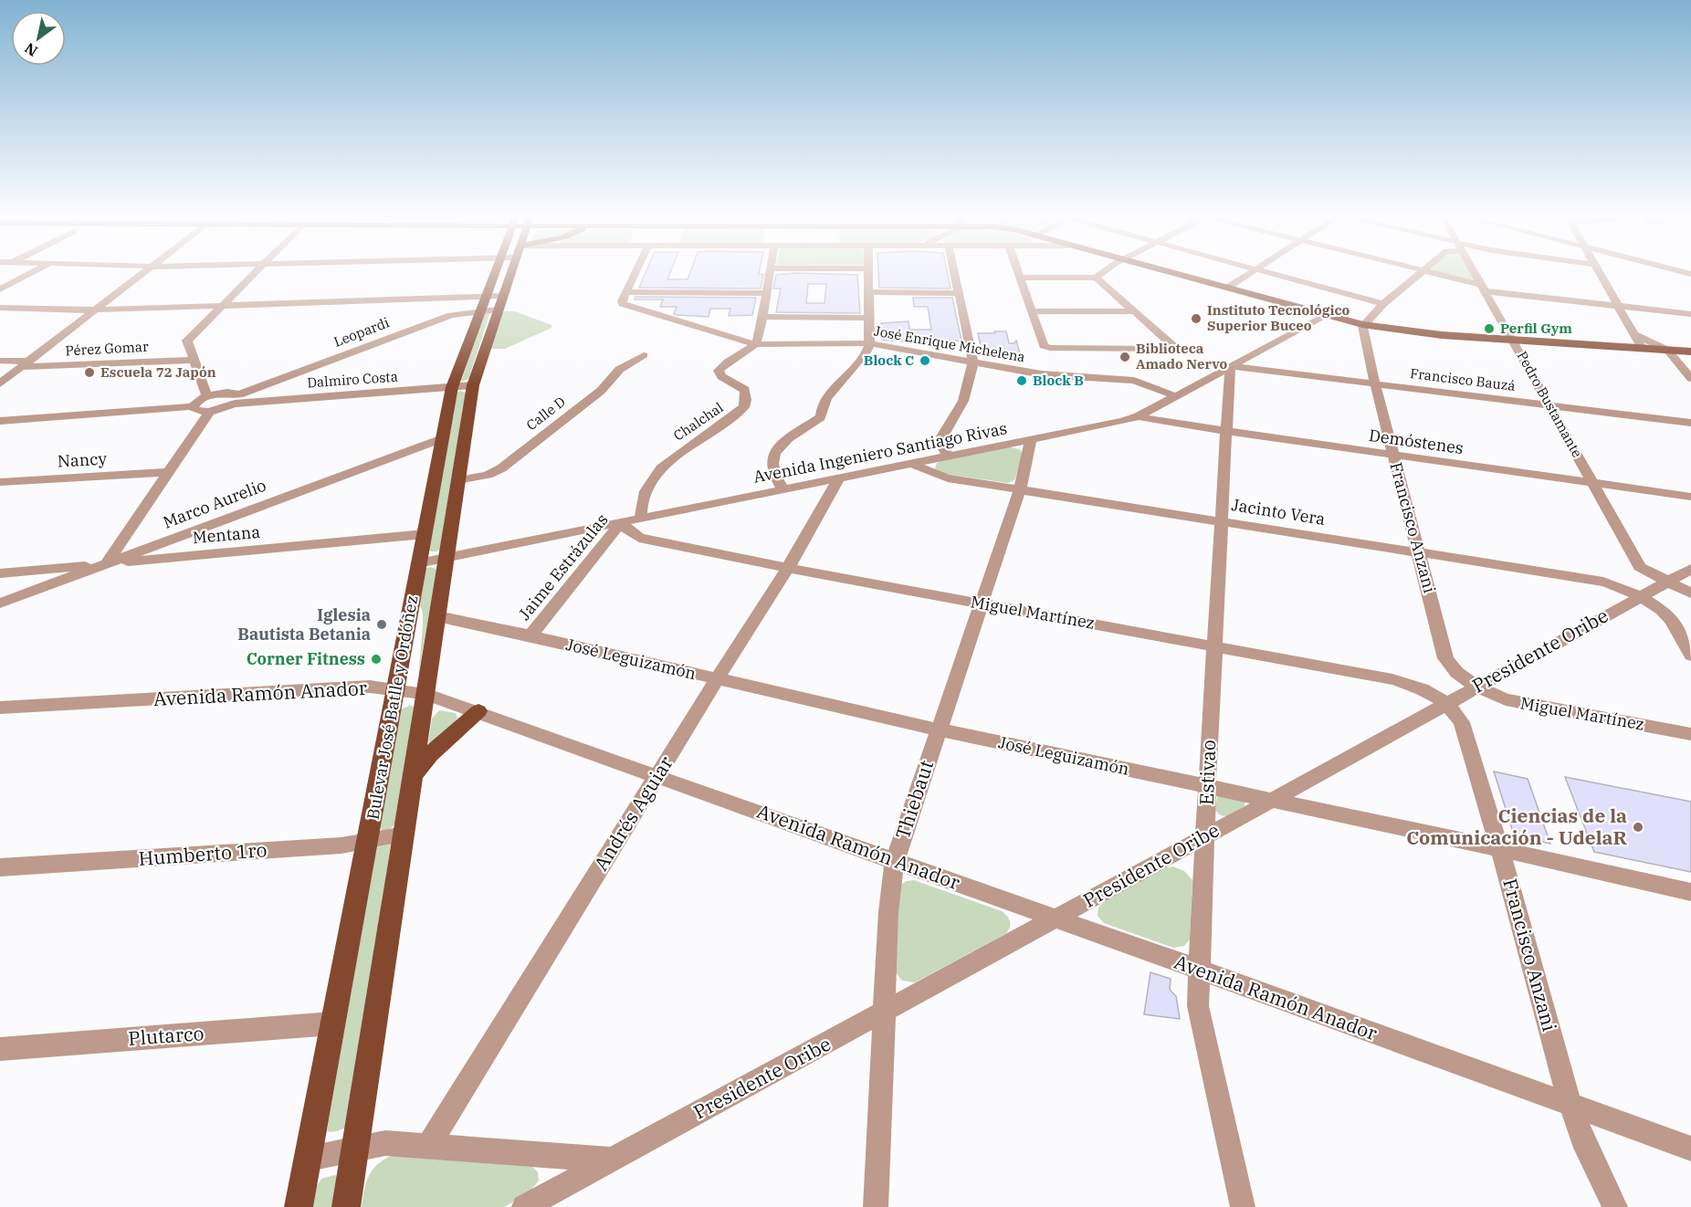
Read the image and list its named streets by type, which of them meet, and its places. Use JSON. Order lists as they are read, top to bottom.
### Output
{
  "streets": {
    "main road": ["Bulevar José Batlle y Ordóñez"],
    "street": [
      "Leopardi",
      "José Enrique Michelena",
      "Pérez Gomar",
      "Dalmiro Costa",
      "Francisco Bauzá",
      "Pedro Bustamante",
      "Calle D",
      "Chalchal",
      "Demóstenes",
      "Avenida Ingeniero Santiago Rivas",
      "Nancy",
      "Marco Aurelio",
      "Jacinto Vera",
      "Francisco Anzani",
      "Mentana",
      "Jaime Estrázulas",
      "Miguel Martínez",
      "Presidente Oribe",
      "José Leguizamón",
      "Avenida Ramón Anador",
      "Estivao",
      "Thiebaut",
      "Andrés Aguiar",
      "Humberto 1ro",
      "Plutarco"
    ]
  },
  "crossings": [
    ["Leopardi", "Dalmiro Costa"],
    ["Leopardi", "Bulevar José Batlle y Ordóñez"],
    ["José Enrique Michelena", "Chalchal"],
    ["José Enrique Michelena", "Avenida Ingeniero Santiago Rivas"],
    ["Dalmiro Costa", "Bulevar José Batlle y Ordóñez"],
    ["Francisco Bauzá", "Pedro Bustamante"],
    ["Francisco Bauzá", "Avenida Ingeniero Santiago Rivas"],
    ["Francisco Bauzá", "Francisco Anzani"],
    ["Francisco Bauzá", "Estivao"],
    ["Pedro Bustamante", "Demóstenes"],
    ["Pedro Bustamante", "Presidente Oribe"],
    ["Calle D", "Bulevar José Batlle y Ordóñez"],
    ["Chalchal", "Avenida Ingeniero Santiago Rivas"],
    ["Demóstenes", "Avenida Ingeniero Santiago Rivas"],
    ["Demóstenes", "Francisco Anzani"],
    ["Demóstenes", "Estivao"],
    ["Avenida Ingeniero Santiago Rivas", "Jacinto Vera"],
    ["Avenida Ingeniero Santiago Rivas", "Jaime Estrázulas"],
    ["Avenida Ingeniero Santiago Rivas", "Miguel Martínez"],
    ["Avenida Ingeniero Santiago Rivas", "Bulevar José Batlle y Ordóñez"],
    ["Avenida Ingeniero Santiago Rivas", "Estivao"],
    ["Avenida Ingeniero Santiago Rivas", "Thiebaut"],
    ["Avenida Ingeniero Santiago Rivas", "Andrés Aguiar"],
    ["Marco Aurelio", "Mentana"],
    ["Marco Aurelio", "Bulevar José Batlle y Ordóñez"],
    ["Jacinto Vera", "Francisco Anzani"],
    ["Jacinto Vera", "Presidente Oribe"],
    ["Jacinto Vera", "Estivao"],
    ["Jacinto Vera", "Thiebaut"],
    ["Francisco Anzani", "Miguel Martínez"],
    ["Francisco Anzani", "Presidente Oribe"],
    ["Francisco Anzani", "José Leguizamón"],
    ["Francisco Anzani", "Avenida Ramón Anador"],
    ["Mentana", "Bulevar José Batlle y Ordóñez"],
    ["Jaime Estrázulas", "Miguel Martínez"],
    ["Jaime Estrázulas", "José Leguizamón"],
    ["Miguel Martínez", "Presidente Oribe"],
    ["Miguel Martínez", "Estivao"],
    ["Miguel Martínez", "Thiebaut"],
    ["Miguel Martínez", "Andrés Aguiar"],
    ["Presidente Oribe", "José Leguizamón"],
    ["Presidente Oribe", "Avenida Ramón Anador"],
    ["Presidente Oribe", "Estivao"],
    ["Presidente Oribe", "Thiebaut"],
    ["José Leguizamón", "Bulevar José Batlle y Ordóñez"],
    ["José Leguizamón", "Estivao"],
    ["José Leguizamón", "Thiebaut"],
    ["José Leguizamón", "Andrés Aguiar"],
    ["Avenida Ramón Anador", "Bulevar José Batlle y Ordóñez"],
    ["Avenida Ramón Anador", "Estivao"],
    ["Avenida Ramón Anador", "Thiebaut"],
    ["Avenida Ramón Anador", "Andrés Aguiar"],
    ["Bulevar José Batlle y Ordóñez", "Humberto 1ro"],
    ["Bulevar José Batlle y Ordóñez", "Plutarco"]
  ],
  "places": [
    "Instituto Tecnológico Superior Buceo",
    "Perfil Gym",
    "Biblioteca Amado Nervo",
    "Block C",
    "Escuela 72 Japón",
    "Block B",
    "Iglesia Bautista Betania",
    "Corner Fitness",
    "Ciencias de la Comunicación - UdelaR"
  ],
  "north": "bottom left"
}
